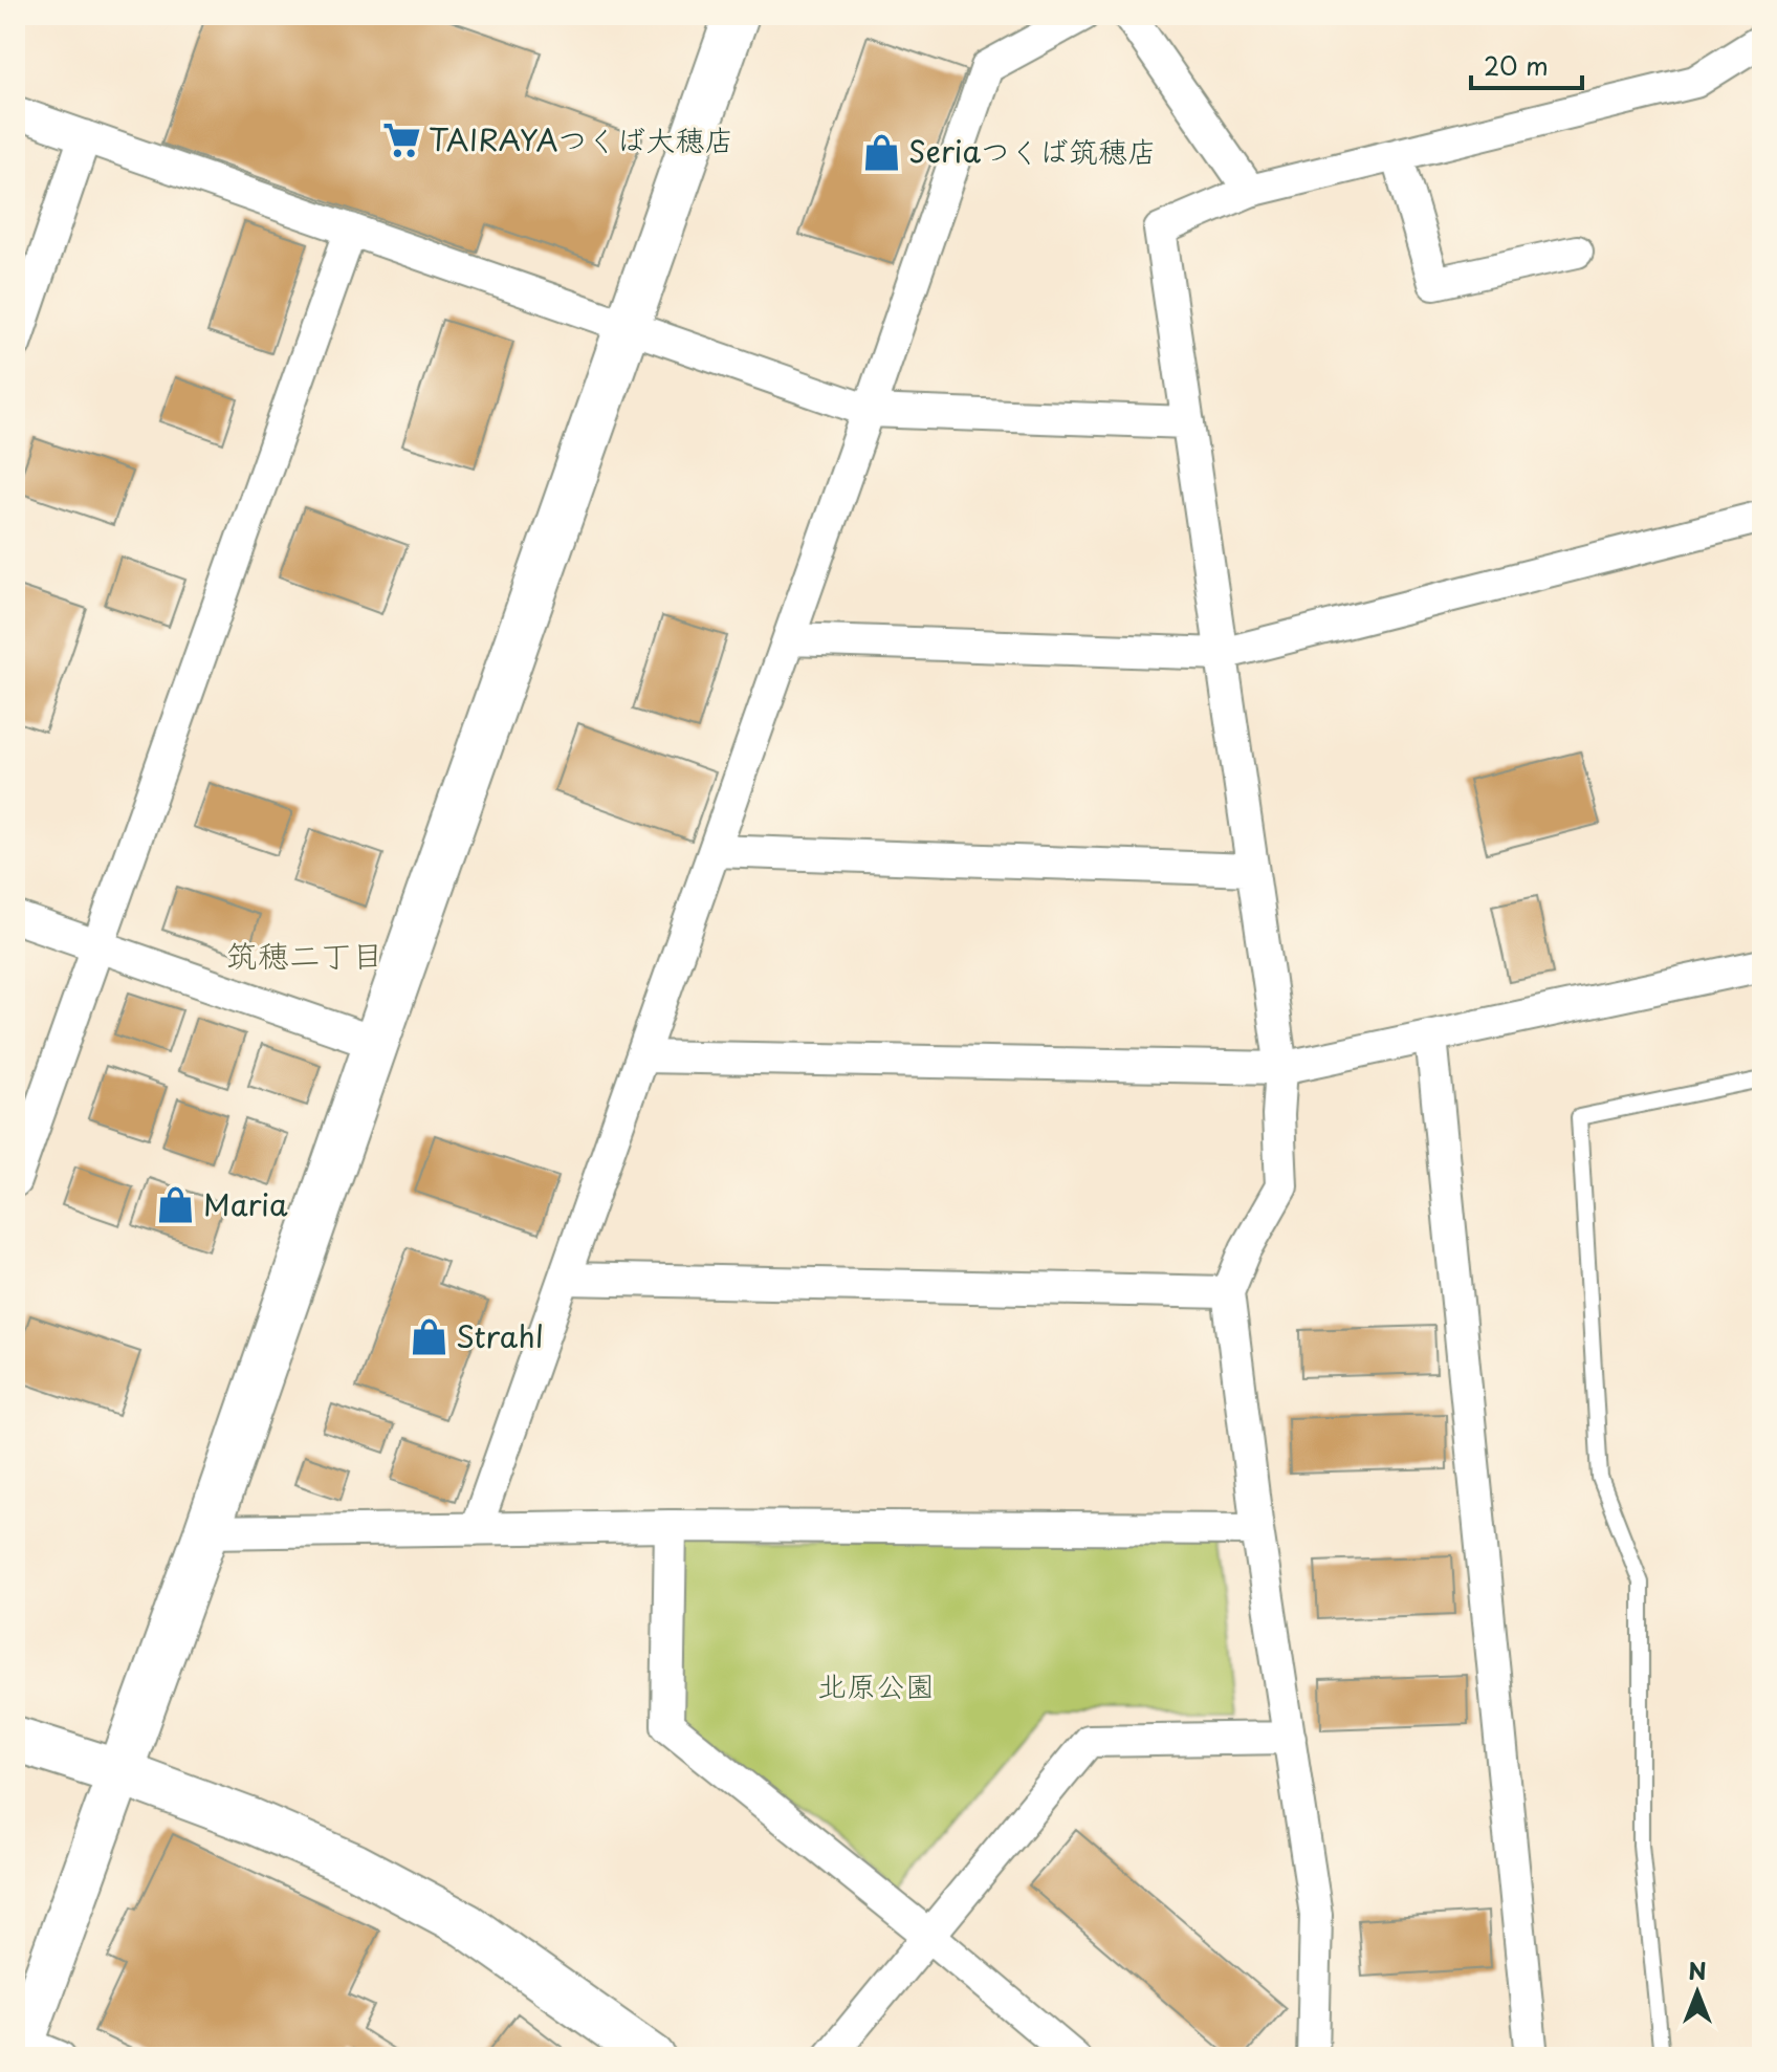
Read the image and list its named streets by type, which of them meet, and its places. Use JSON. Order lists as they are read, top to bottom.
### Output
{
  "districts": ["筑穂二丁目"],
  "parks": ["北原公園"],
  "places": {
    "supermarket": ["TAIRAYAつくば大穂店"],
    "shop": ["Seriaつくば筑穂店", "Maria", "Strahl"]
  },
  "scale_bar": "20 m",
  "north": "top"
}
